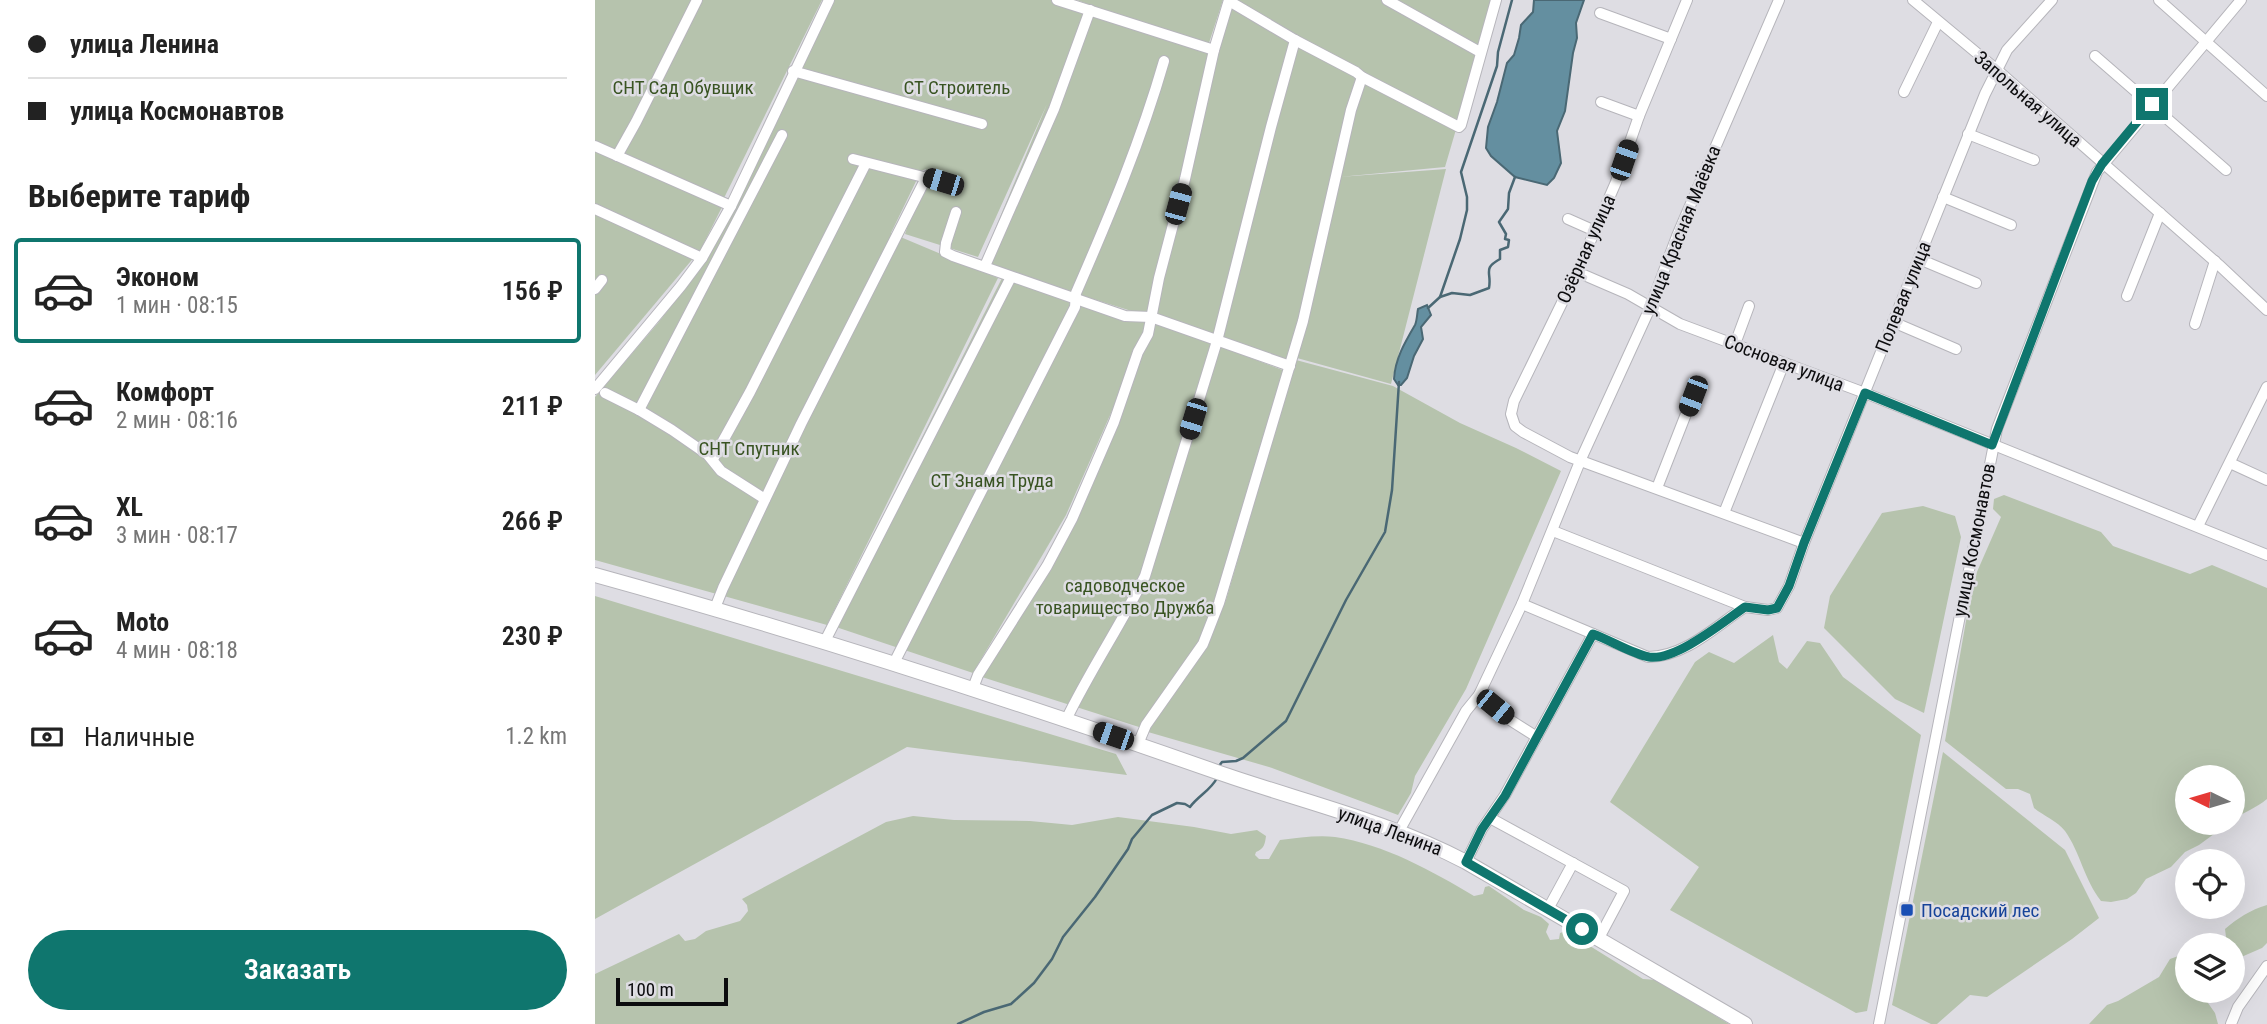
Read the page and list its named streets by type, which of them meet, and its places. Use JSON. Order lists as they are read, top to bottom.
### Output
{
  "streets": {
    "main road": ["улица Ленина"],
    "street": [
      "Запольная улица",
      "улица Красная Маёвка",
      "Озёрная улица",
      "Полевая улица",
      "Сосновая улица",
      "улица Космонавтов"
    ]
  },
  "crossings": [
    ["Запольная улица", "Полевая улица"],
    ["Запольная улица", "улица Космонавтов"],
    ["улица Красная Маёвка", "Озёрная улица"],
    ["улица Красная Маёвка", "Сосновая улица"],
    ["улица Красная Маёвка", "улица Ленина"],
    ["Озёрная улица", "Сосновая улица"],
    ["Полевая улица", "Сосновая улица"],
    ["Сосновая улица", "улица Космонавтов"]
  ],
  "parks": [
    "СНТ Сад Обувщик",
    "СТ Строитель",
    "СНТ Спутник",
    "СТ Знамя Труда",
    "садоводческое товарищество Дружба"
  ],
  "places": {
    "transit": ["Посадский лес"]
  },
  "scale_bar": "100 m",
  "north": "left",
  "page": {
    "banner": ["улица Ленина", "улица Космонавтов"],
    "heading": "Выберите тариф",
    "list": [
      {
        "name": "Эконом",
        "note": "1 мин · 08:15",
        "value": "156 ₽"
      },
      {
        "name": "Комфорт",
        "note": "2 мин · 08:16",
        "value": "211 ₽"
      },
      {
        "name": "XL",
        "note": "3 мин · 08:17",
        "value": "266 ₽"
      },
      {
        "name": "Moto",
        "note": "4 мин · 08:18",
        "value": "230 ₽"
      }
    ],
    "pay": ["Наличные", "1.2 km"],
    "buttons": "Заказать",
    "scale": "100 m"
  }
}
